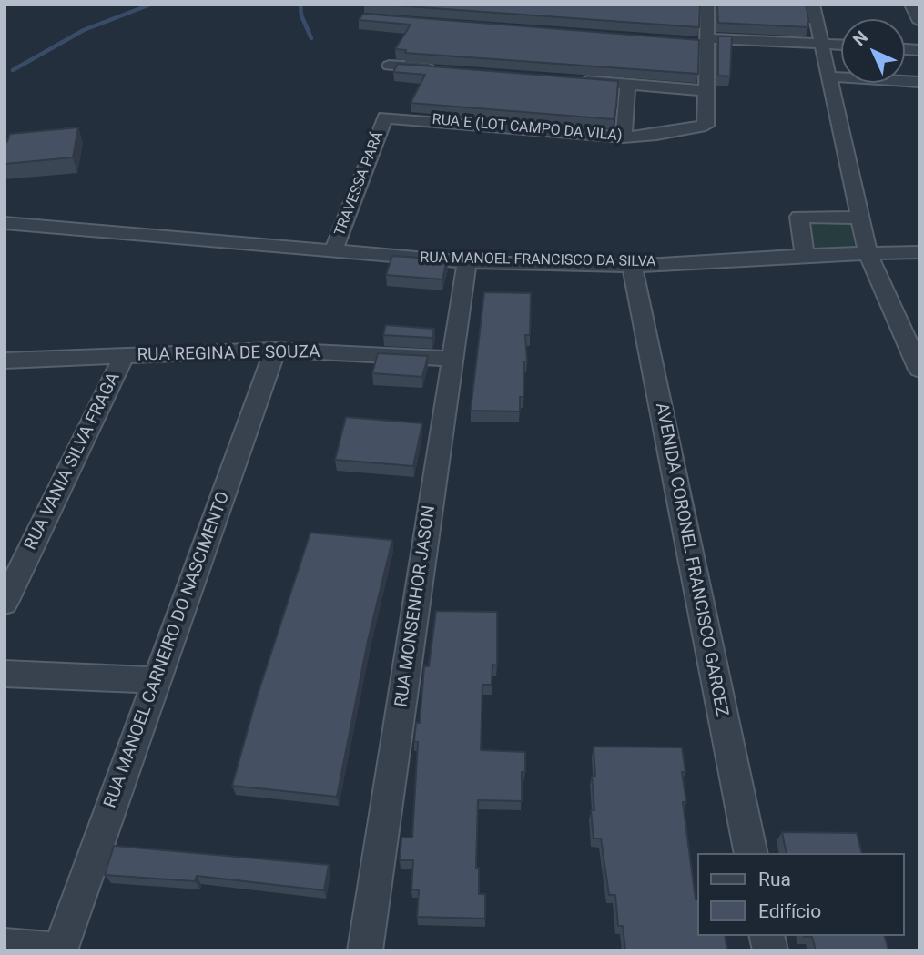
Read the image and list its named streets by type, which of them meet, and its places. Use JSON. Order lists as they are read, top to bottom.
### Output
{
  "streets": {
    "street": [
      "RUA E (LOT CAMPO DA VILA)",
      "TRAVESSA PARÁ",
      "RUA MANOEL FRANCISCO DA SILVA",
      "RUA REGINA DE SOUZA",
      "RUA VANIA SILVA FRAGA",
      "AVENIDA CORONEL FRANCISCO GARCEZ",
      "RUA MONSENHOR JASON",
      "RUA MANOEL CARNEIRO DO NASCIMENTO"
    ]
  },
  "crossings": [
    ["RUA E (LOT CAMPO DA VILA)", "TRAVESSA PARÁ"],
    ["TRAVESSA PARÁ", "RUA MANOEL FRANCISCO DA SILVA"],
    ["RUA MANOEL FRANCISCO DA SILVA", "AVENIDA CORONEL FRANCISCO GARCEZ"],
    ["RUA MANOEL FRANCISCO DA SILVA", "RUA MONSENHOR JASON"],
    ["RUA REGINA DE SOUZA", "RUA VANIA SILVA FRAGA"],
    ["RUA REGINA DE SOUZA", "RUA MONSENHOR JASON"],
    ["RUA REGINA DE SOUZA", "RUA MANOEL CARNEIRO DO NASCIMENTO"]
  ],
  "legend": ["Rua", "Edifício"],
  "north": "top left"
}
